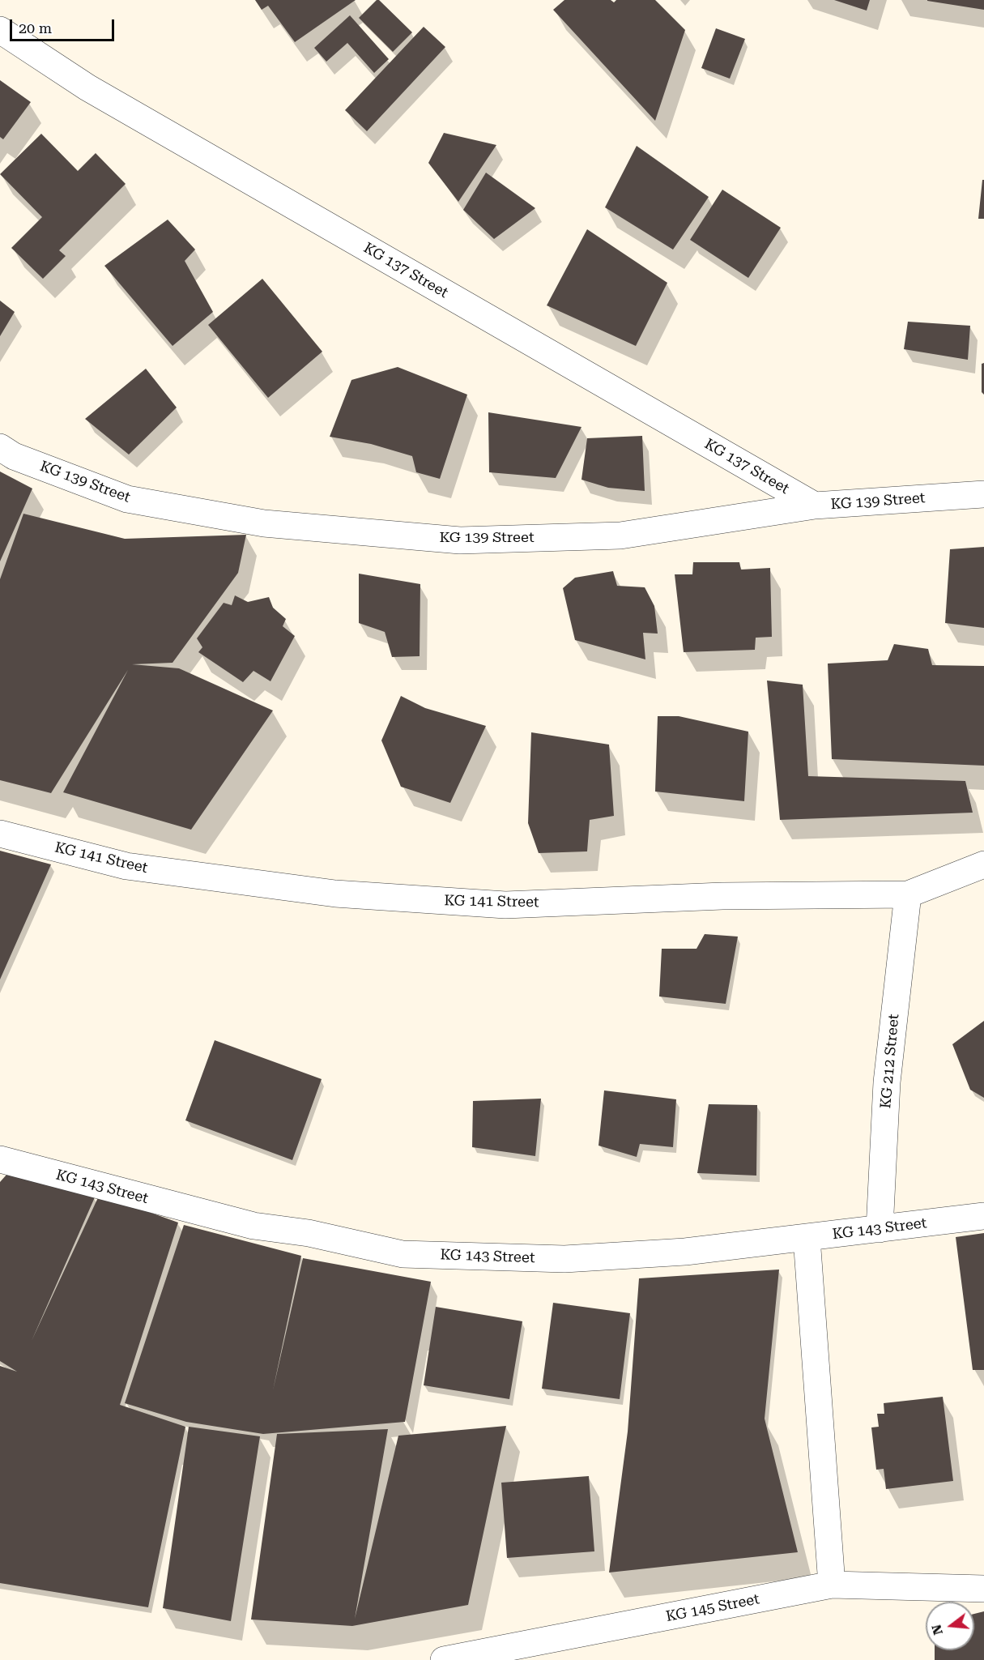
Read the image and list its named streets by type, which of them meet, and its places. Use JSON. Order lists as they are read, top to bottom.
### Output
{
  "streets": {
    "street": [
      "KG 137 Street",
      "KG 139 Street",
      "KG 141 Street",
      "KG 212 Street",
      "KG 143 Street",
      "KG 145 Street"
    ]
  },
  "crossings": [
    ["KG 137 Street", "KG 139 Street"],
    ["KG 141 Street", "KG 212 Street"],
    ["KG 212 Street", "KG 143 Street"]
  ],
  "scale_bar": "20 m",
  "north": "left"
}
